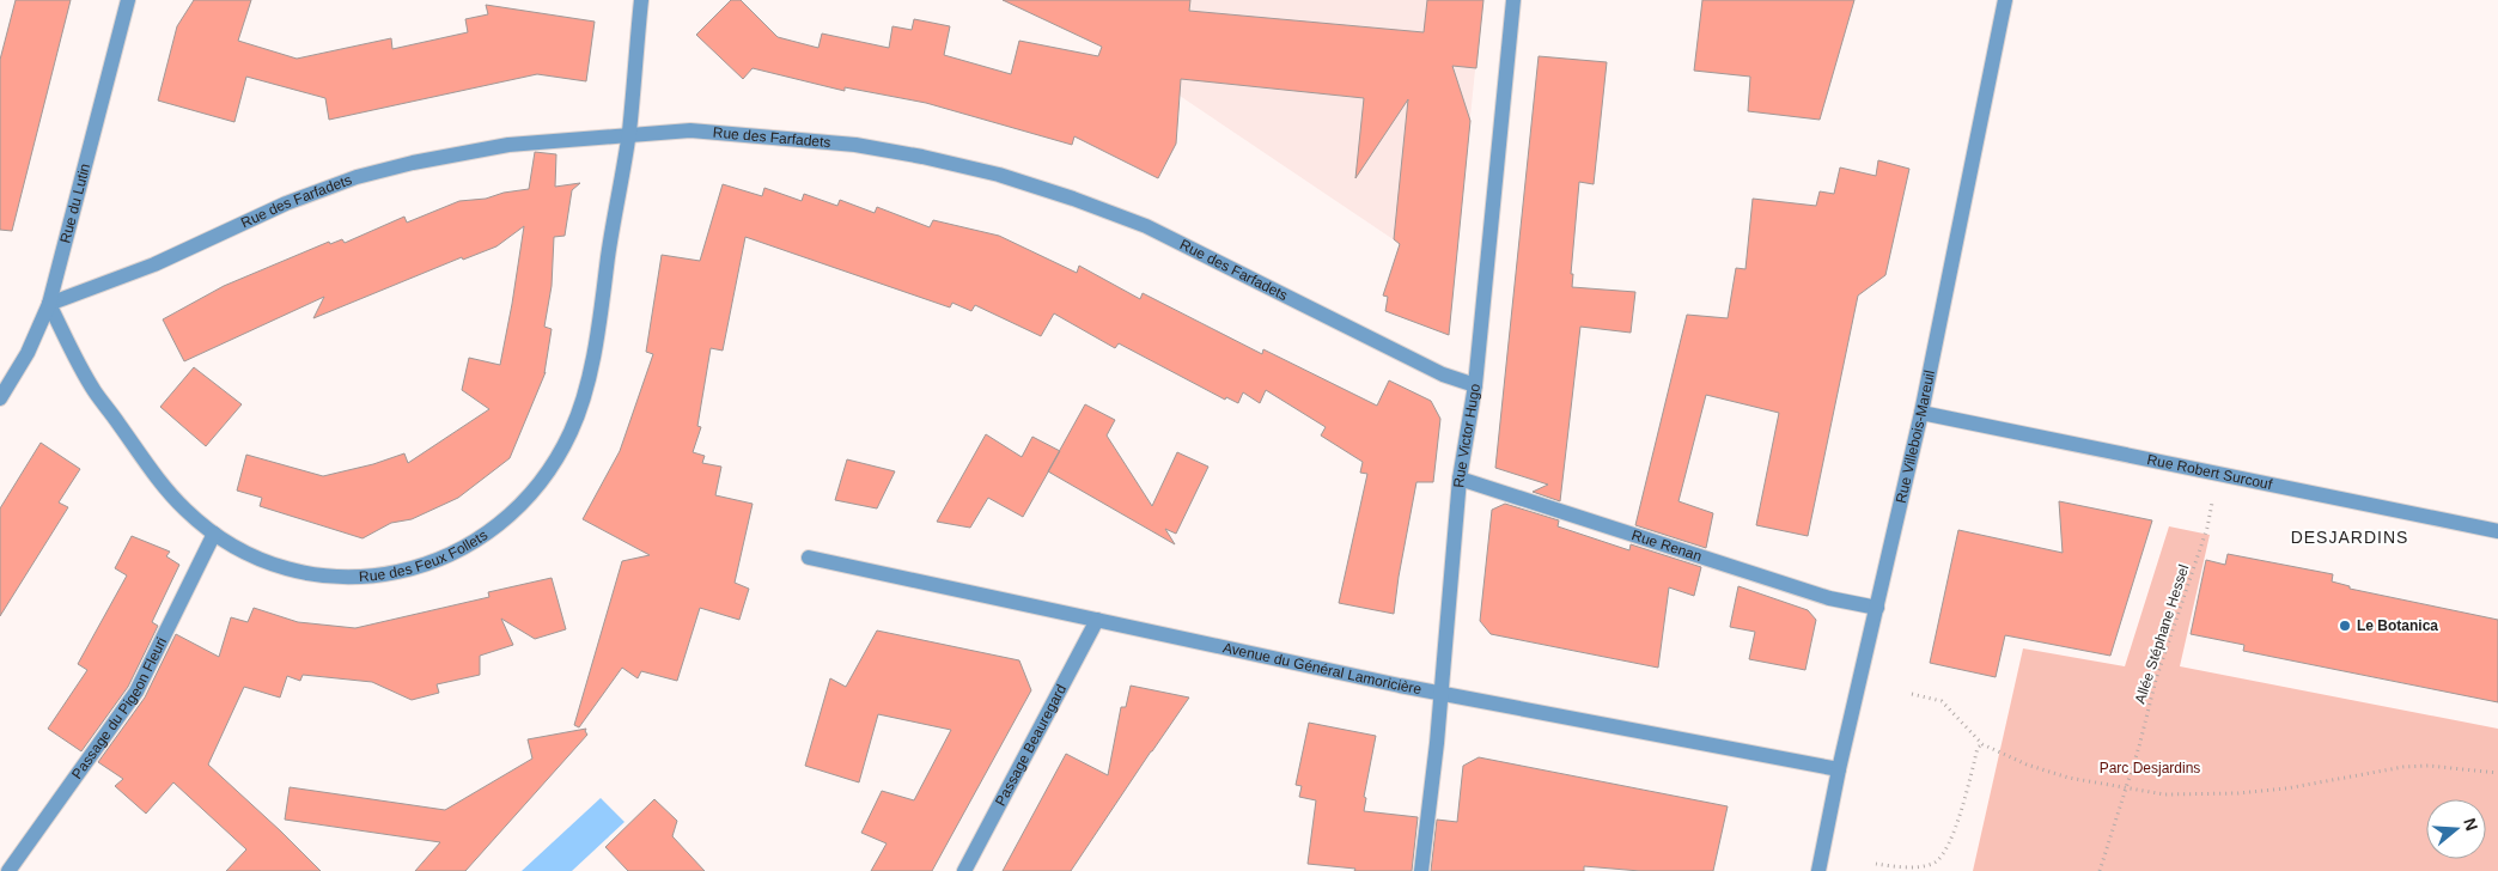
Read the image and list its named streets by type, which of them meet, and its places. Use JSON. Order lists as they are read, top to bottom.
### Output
{
  "streets": {
    "street": [
      "Rue des Farfadets",
      "Rue du Lutin",
      "Rue Victor Hugo",
      "Rue Villebois-Mareuil",
      "Rue Robert Surcouf",
      "Rue Renan",
      "Rue des Feux Follets",
      "Avenue du Général Lamoricière",
      "Passage du Pigeon Fleuri",
      "Passage Beauregard"
    ],
    "path": ["Allée Stéphane Hessel"]
  },
  "crossings": [
    ["Rue des Farfadets", "Rue du Lutin"],
    ["Rue des Farfadets", "Rue Victor Hugo"],
    ["Rue des Farfadets", "Rue des Feux Follets"],
    ["Rue du Lutin", "Rue des Feux Follets"],
    ["Rue Victor Hugo", "Rue Renan"],
    ["Rue Victor Hugo", "Avenue du Général Lamoricière"],
    ["Rue Villebois-Mareuil", "Rue Robert Surcouf"],
    ["Rue Villebois-Mareuil", "Rue Renan"],
    ["Rue Villebois-Mareuil", "Avenue du Général Lamoricière"],
    ["Rue Robert Surcouf", "Allée Stéphane Hessel"],
    ["Rue des Feux Follets", "Passage du Pigeon Fleuri"],
    ["Avenue du Général Lamoricière", "Passage Beauregard"]
  ],
  "districts": ["DESJARDINS"],
  "parks": ["Parc Desjardins"],
  "places": ["Le Botanica"],
  "north": "right"
}
